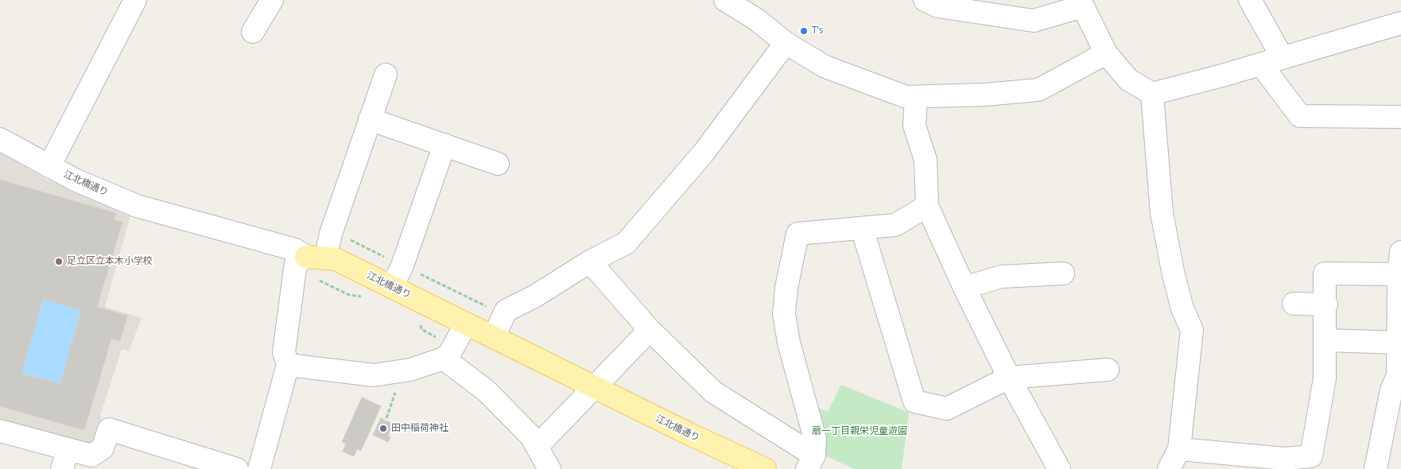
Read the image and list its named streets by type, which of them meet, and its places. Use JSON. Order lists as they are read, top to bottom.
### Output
{
  "streets": {
    "main road": ["江北橋通り"]
  },
  "parks": ["扇一丁目親栄児童遊園"],
  "places": ["T’s", "足立区立本木小学校", "田中稲荷神社"]
}
